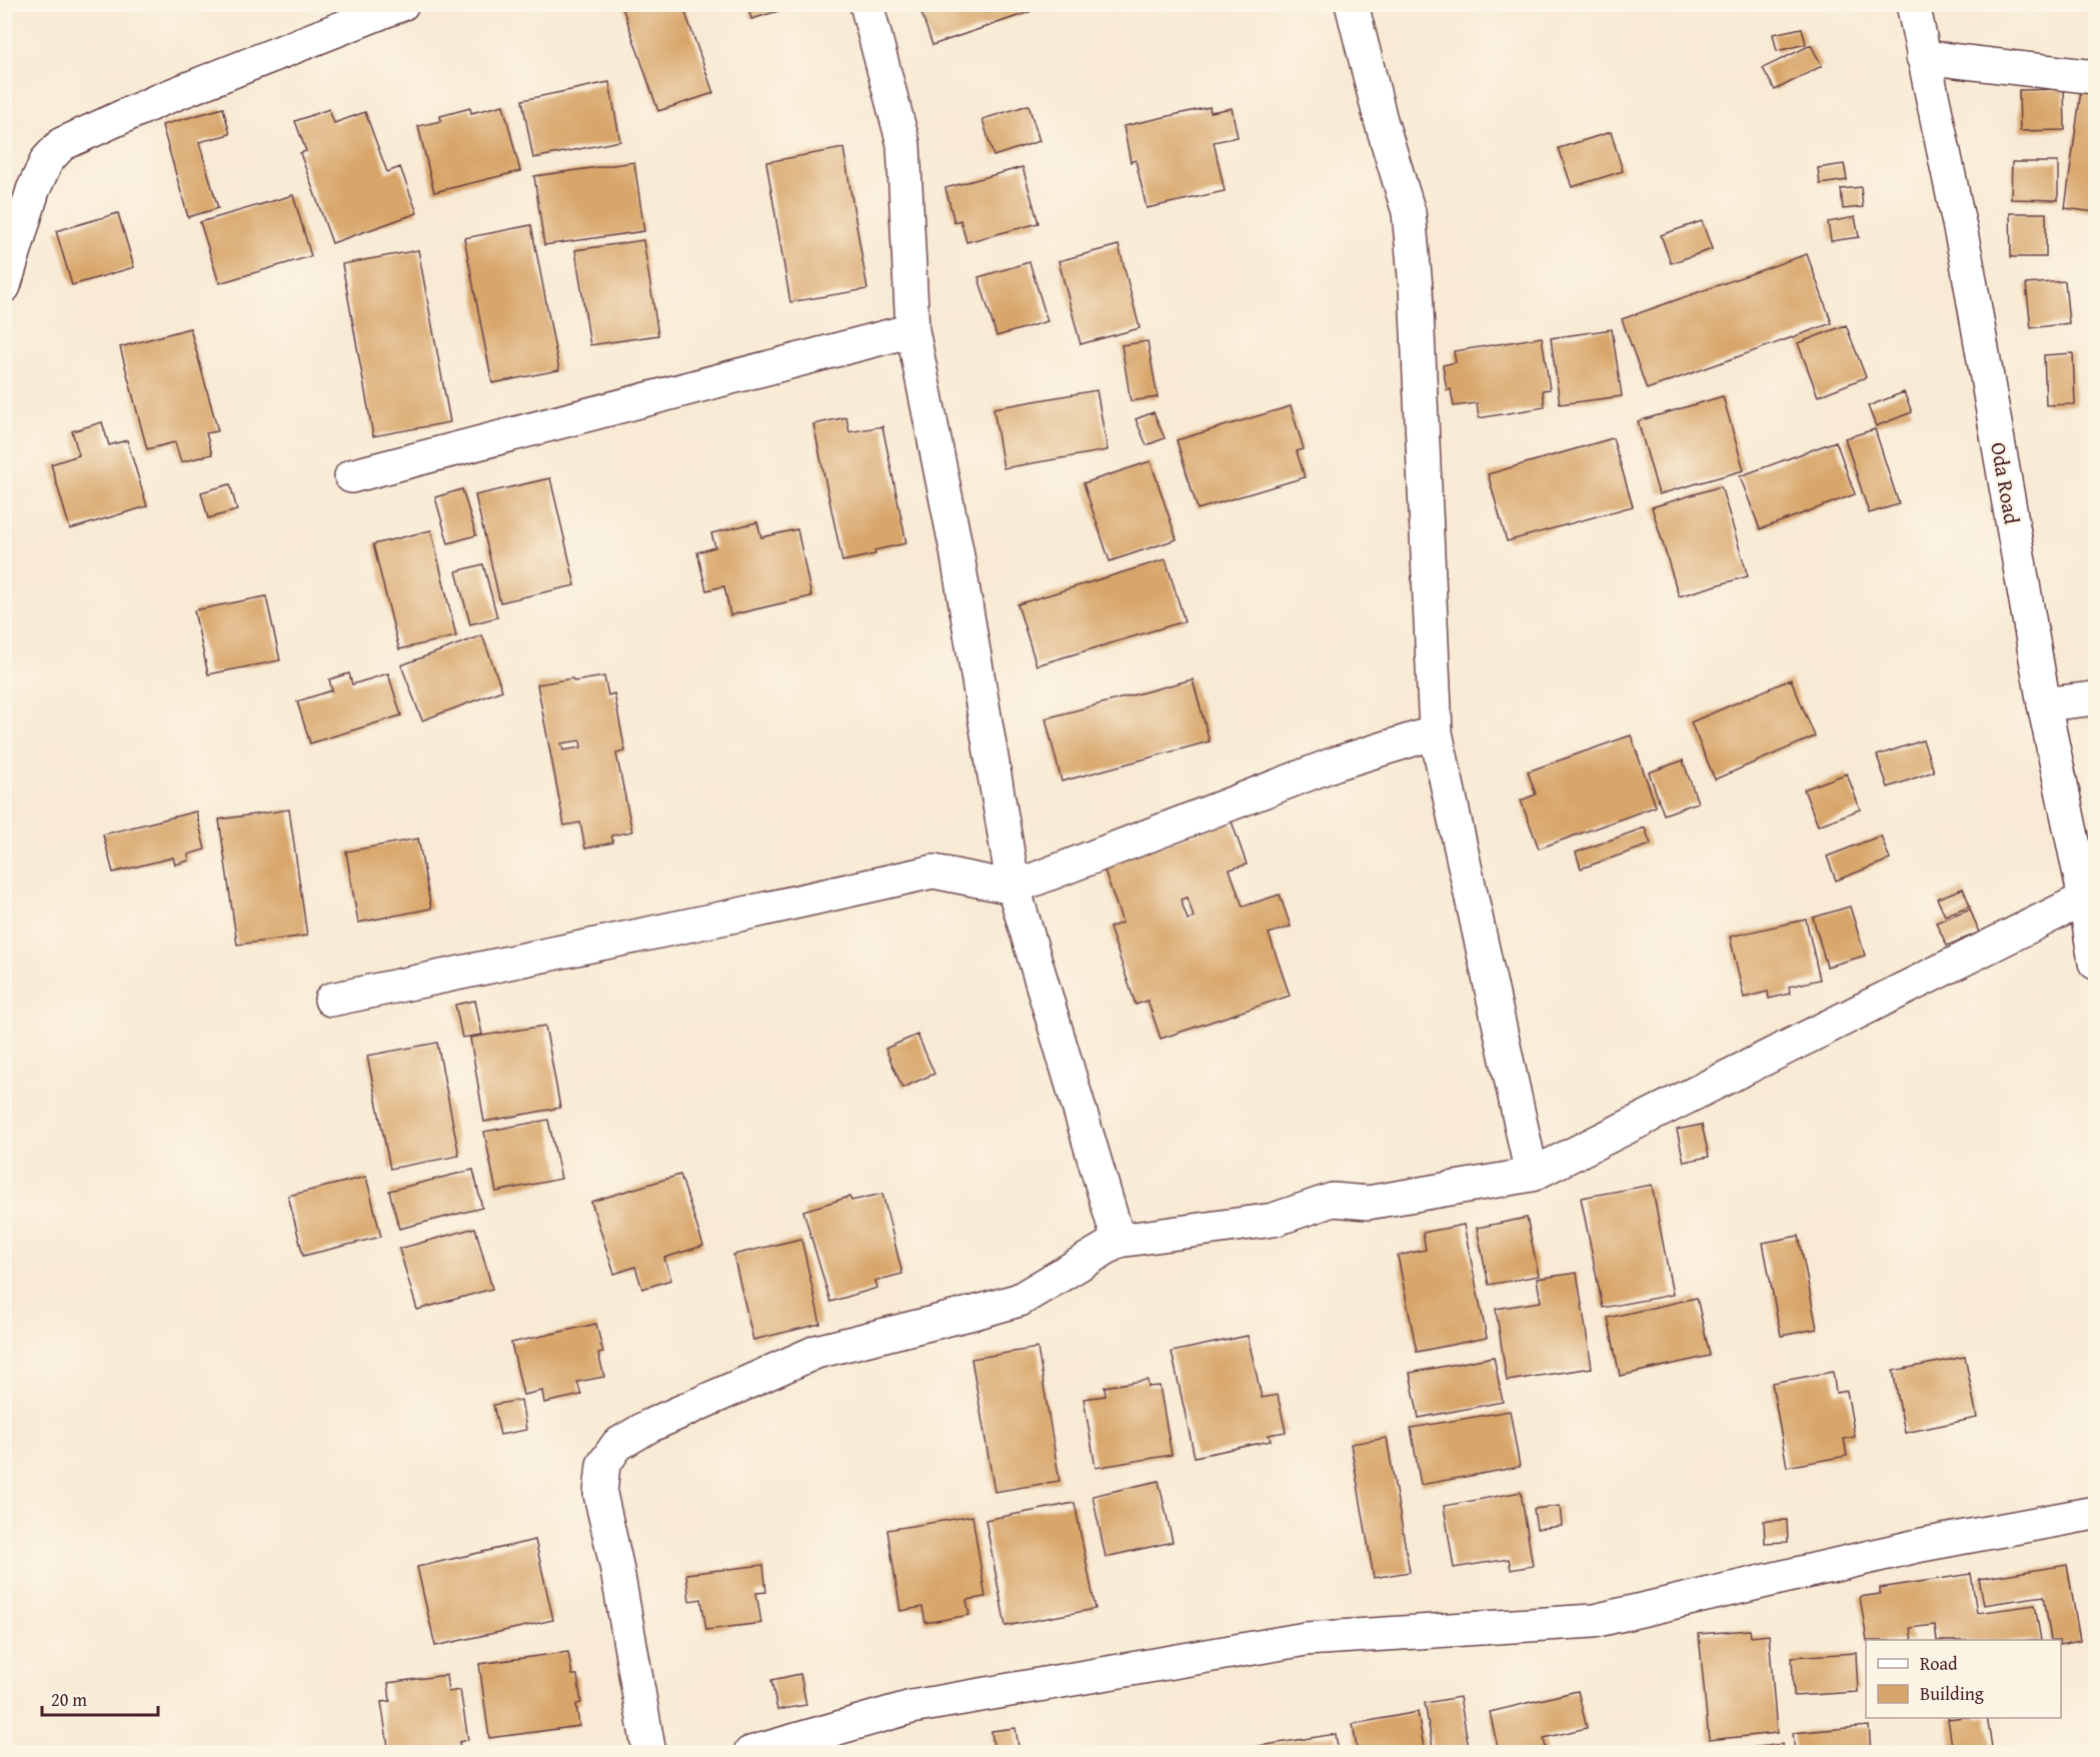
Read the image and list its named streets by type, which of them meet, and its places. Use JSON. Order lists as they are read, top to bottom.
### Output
{
  "streets": {
    "street": ["Oda Road"]
  },
  "legend": ["Road", "Building"],
  "scale_bar": "20 m"
}
